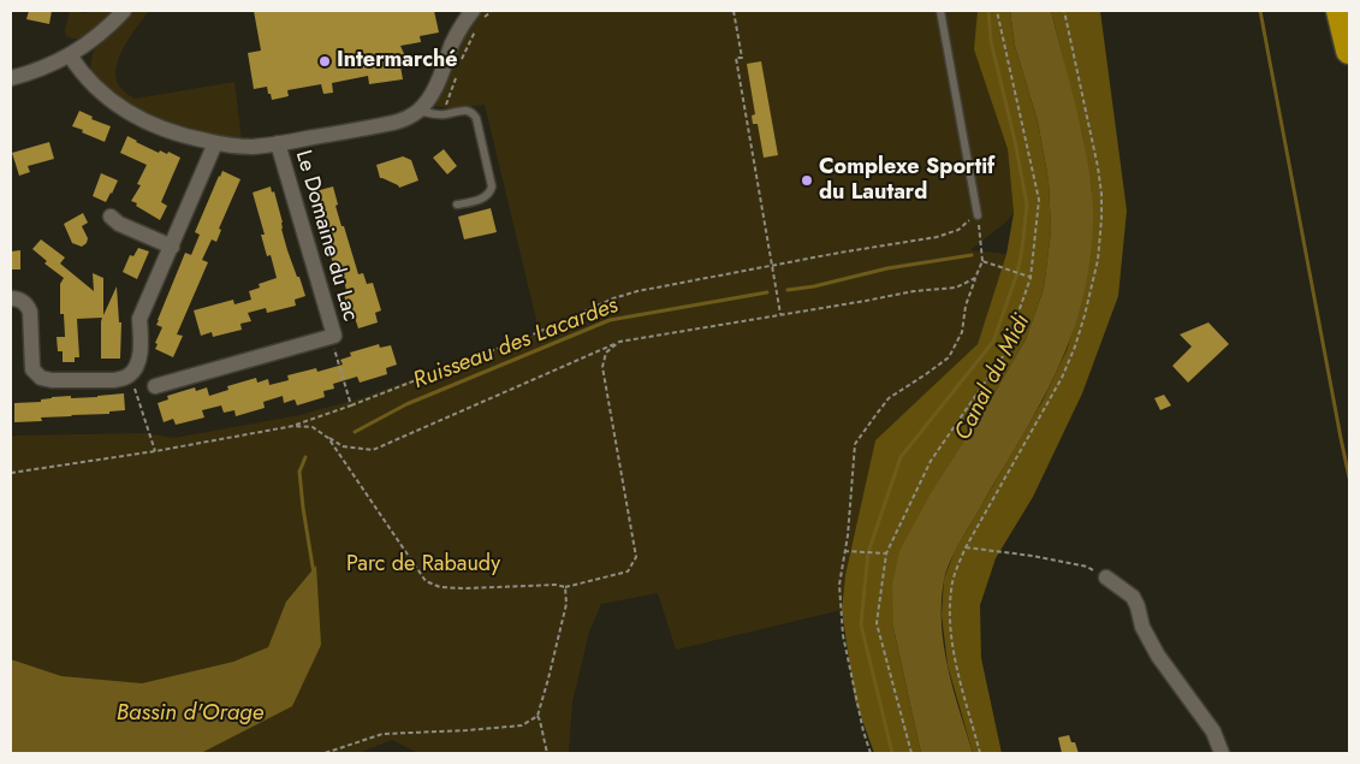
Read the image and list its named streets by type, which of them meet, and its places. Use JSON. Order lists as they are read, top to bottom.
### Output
{
  "streets": {
    "street": ["Le Domaine du Lac"]
  },
  "water": ["Ruisseau des Lacardes", "Canal du Midi", "Bassin d'Orage"],
  "parks": ["Parc de Rabaudy"],
  "places": ["Intermarché", "Complexe Sportif du Lautard"]
}
